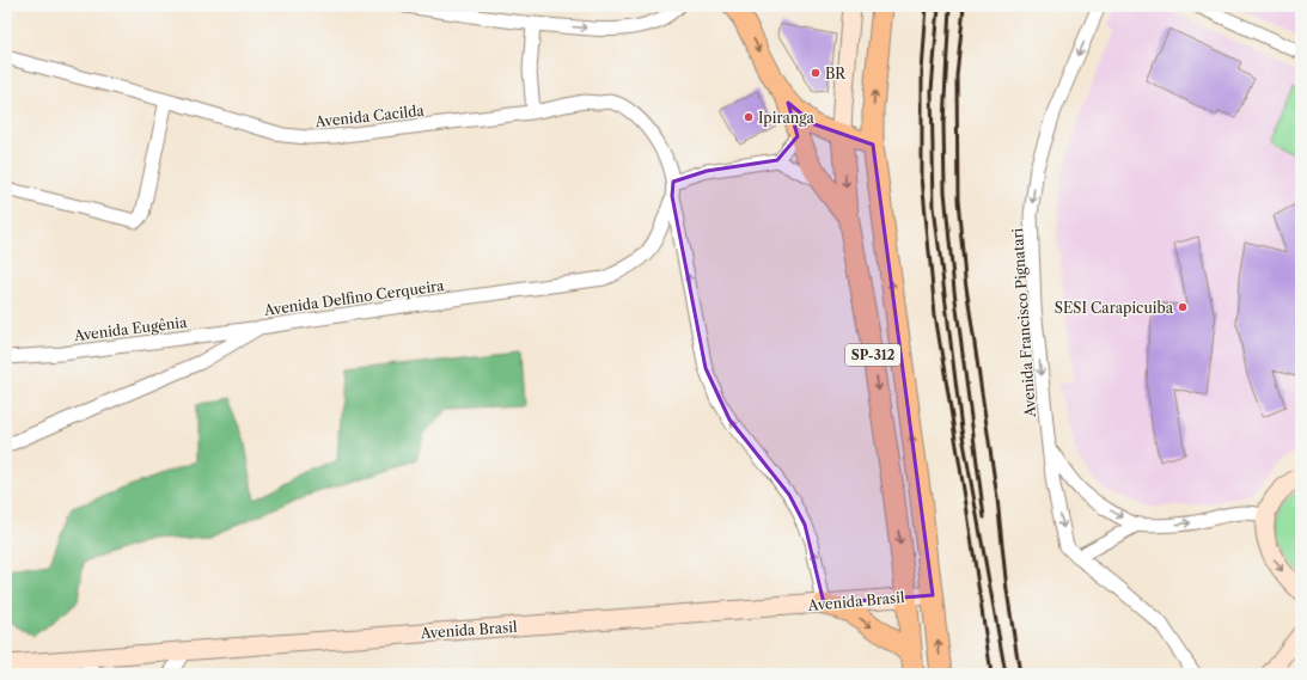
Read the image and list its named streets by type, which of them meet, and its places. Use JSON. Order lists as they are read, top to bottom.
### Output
{
  "streets": {
    "main road": ["SP-312", "Avenida Brasil"],
    "street": [
      "Avenida Cacilda",
      "Avenida Delfino Cerqueira",
      "Avenida Francisco Pignatari",
      "Avenida Eugênia"
    ]
  },
  "crossings": [
    ["Avenida Cacilda", "Avenida Delfino Cerqueira"],
    ["Avenida Delfino Cerqueira", "Avenida Eugênia"],
    ["SP-312", "Avenida Brasil"]
  ],
  "one_way": ["Avenida Francisco Pignatari"],
  "places": ["BR", "Ipiranga", "SESI Carapicuiba"]
}
